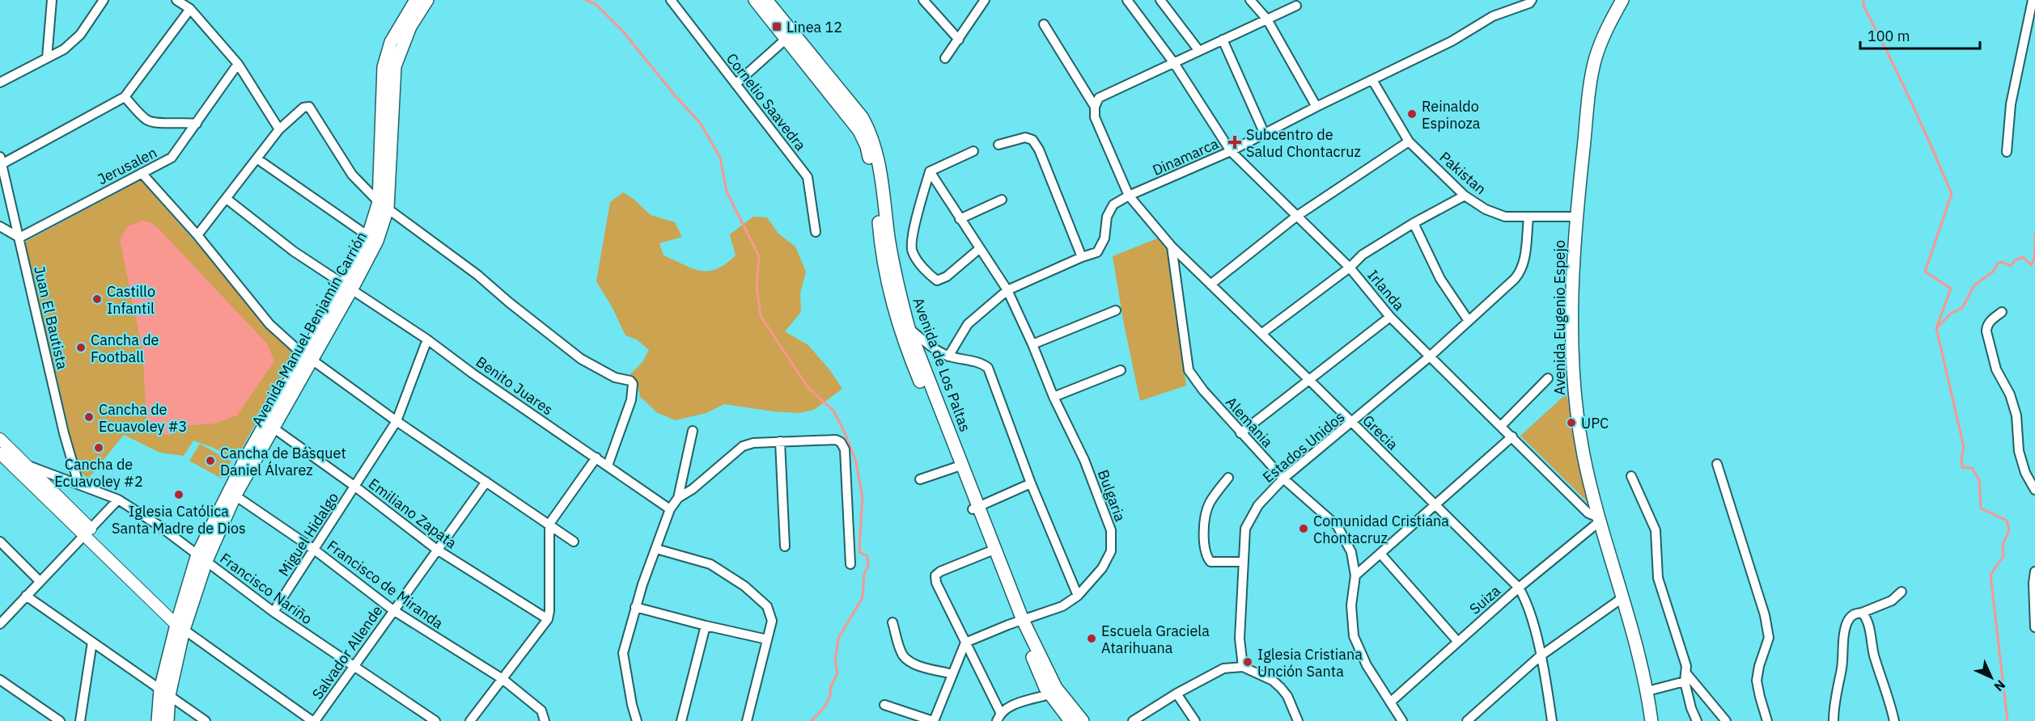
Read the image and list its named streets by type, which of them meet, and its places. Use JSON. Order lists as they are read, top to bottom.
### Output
{
  "streets": {
    "main road": ["Avenida Eugenio Espejo", "Avenida Manuel Benjamín Carrión", "Avenida de Los Paltas"],
    "street": [
      "Cornelio Saavedra",
      "Dinamarca",
      "Jerusalen",
      "Pakistan",
      "Irlanda",
      "Juan El Bautista",
      "Benito Juares",
      "Alemania",
      "Grecia",
      "Estados Unidos",
      "Bulgaria",
      "Emiliano Zapata",
      "Miguel Hidalgo",
      "Francisco de Miranda",
      "Francisco Nariño",
      "Suiza",
      "Salvador Allende"
    ]
  },
  "crossings": [
    ["Dinamarca", "Pakistan"],
    ["Dinamarca", "Irlanda"],
    ["Dinamarca", "Grecia"],
    ["Dinamarca", "Bulgaria"],
    ["Jerusalen", "Juan El Bautista"],
    ["Pakistan", "Avenida Eugenio Espejo"],
    ["Pakistan", "Estados Unidos"],
    ["Irlanda", "Avenida Eugenio Espejo"],
    ["Irlanda", "Estados Unidos"],
    ["Irlanda", "Suiza"],
    ["Juan El Bautista", "Francisco Nariño"],
    ["Avenida Eugenio Espejo", "Suiza"],
    ["Avenida Manuel Benjamín Carrión", "Benito Juares"],
    ["Avenida Manuel Benjamín Carrión", "Emiliano Zapata"],
    ["Avenida Manuel Benjamín Carrión", "Francisco de Miranda"],
    ["Avenida Manuel Benjamín Carrión", "Francisco Nariño"],
    ["Avenida de Los Paltas", "Bulgaria"],
    ["Benito Juares", "Miguel Hidalgo"],
    ["Alemania", "Grecia"],
    ["Alemania", "Estados Unidos"],
    ["Alemania", "Suiza"],
    ["Grecia", "Estados Unidos"],
    ["Grecia", "Suiza"],
    ["Emiliano Zapata", "Miguel Hidalgo"],
    ["Emiliano Zapata", "Salvador Allende"],
    ["Miguel Hidalgo", "Francisco de Miranda"],
    ["Miguel Hidalgo", "Francisco Nariño"],
    ["Francisco de Miranda", "Salvador Allende"],
    ["Francisco Nariño", "Salvador Allende"]
  ],
  "places": {
    "transit": ["Linea 12"],
    "other": [
      "Reinaldo Espinoza",
      "Castillo Infantil",
      "Cancha de Football",
      "Cancha de Ecuavoley #3",
      "UPC",
      "Cancha de Ecuavoley #2",
      "Cancha de Básquet Daniel Álvarez",
      "Iglesia Católica Santa Madre de Dios",
      "Comunidad Cristiana Chontacruz",
      "Escuela Graciela Atarihuana",
      "Iglesia Cristiana Unción Santa"
    ],
    "health": ["Subcentro de Salud Chontacruz"]
  },
  "scale_bar": "100 m",
  "north": "bottom right"
}
